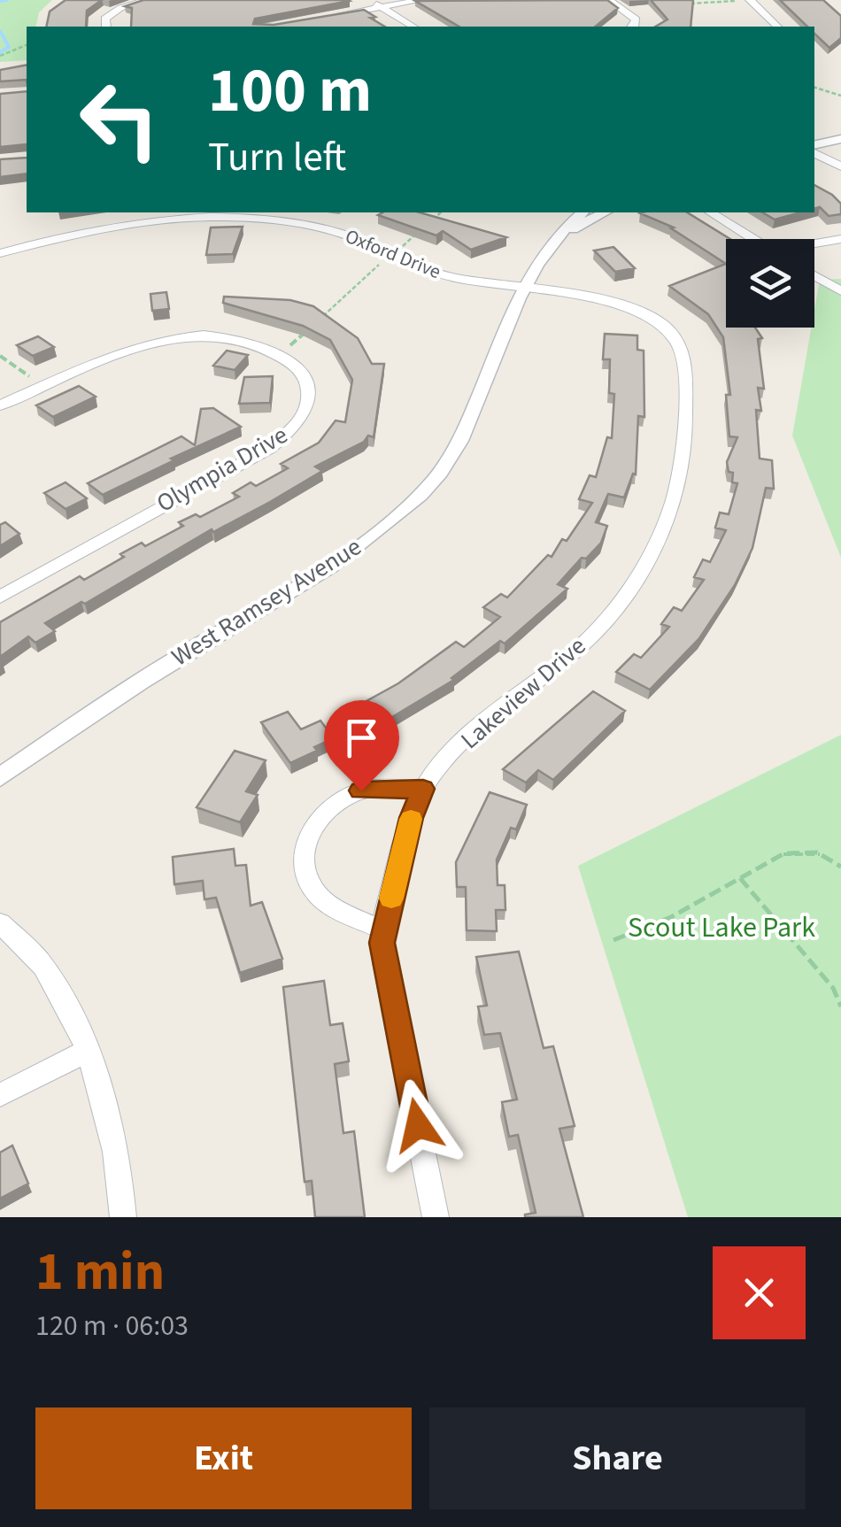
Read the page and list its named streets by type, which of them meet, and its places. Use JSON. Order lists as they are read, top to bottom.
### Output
{
  "streets": {
    "street": [
      "Oxford Drive",
      "Olympia Drive",
      "West Ramsey Avenue",
      "Lakeview Drive"
    ]
  },
  "crossings": [
    ["Oxford Drive", "West Ramsey Avenue"],
    ["Oxford Drive", "Lakeview Drive"],
    ["West Ramsey Avenue", "Lakeview Drive"]
  ],
  "parks": ["Scout Lake Park"],
  "page": {
    "turn": ["100 m", "Turn left"],
    "heading": ["1 min", "120 m · 06:03"],
    "buttons": ["Exit", "Share"]
  }
}
